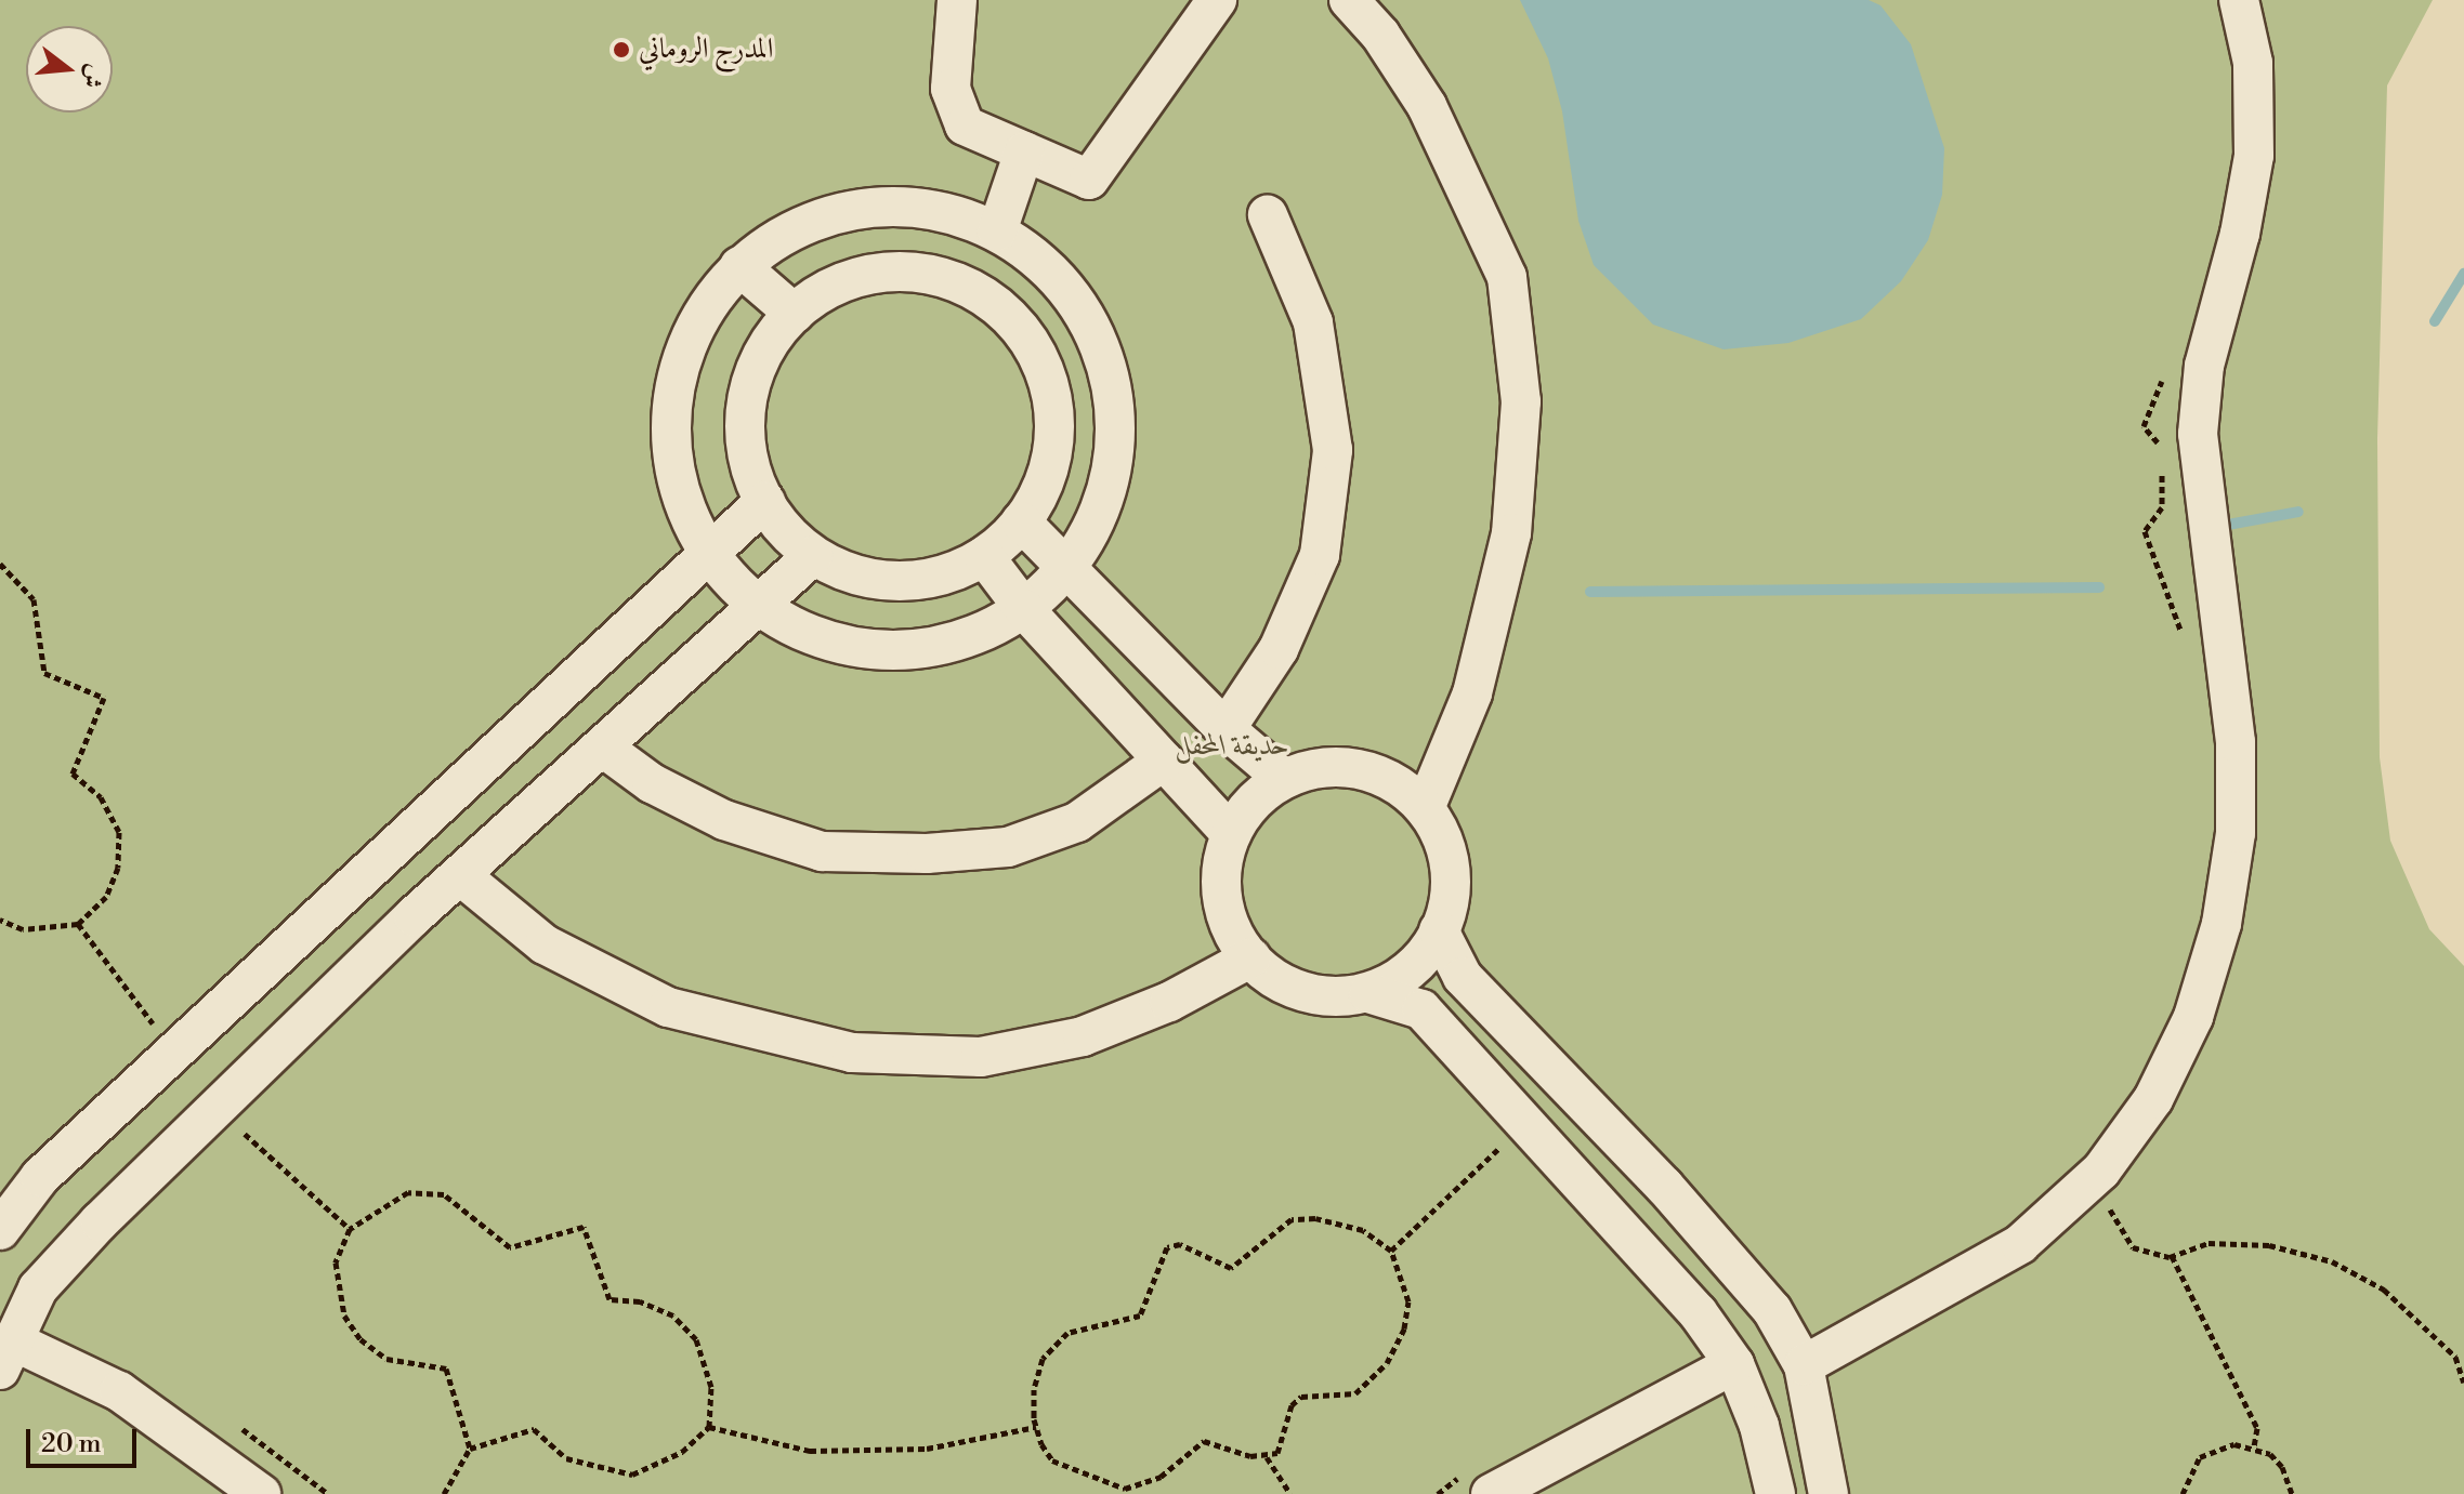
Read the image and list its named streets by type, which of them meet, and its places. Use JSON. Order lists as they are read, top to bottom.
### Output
{
  "parks": ["حديقة المحفل"],
  "places": ["المدرج الروماني"],
  "scale_bar": "20 m",
  "north": "right"
}
